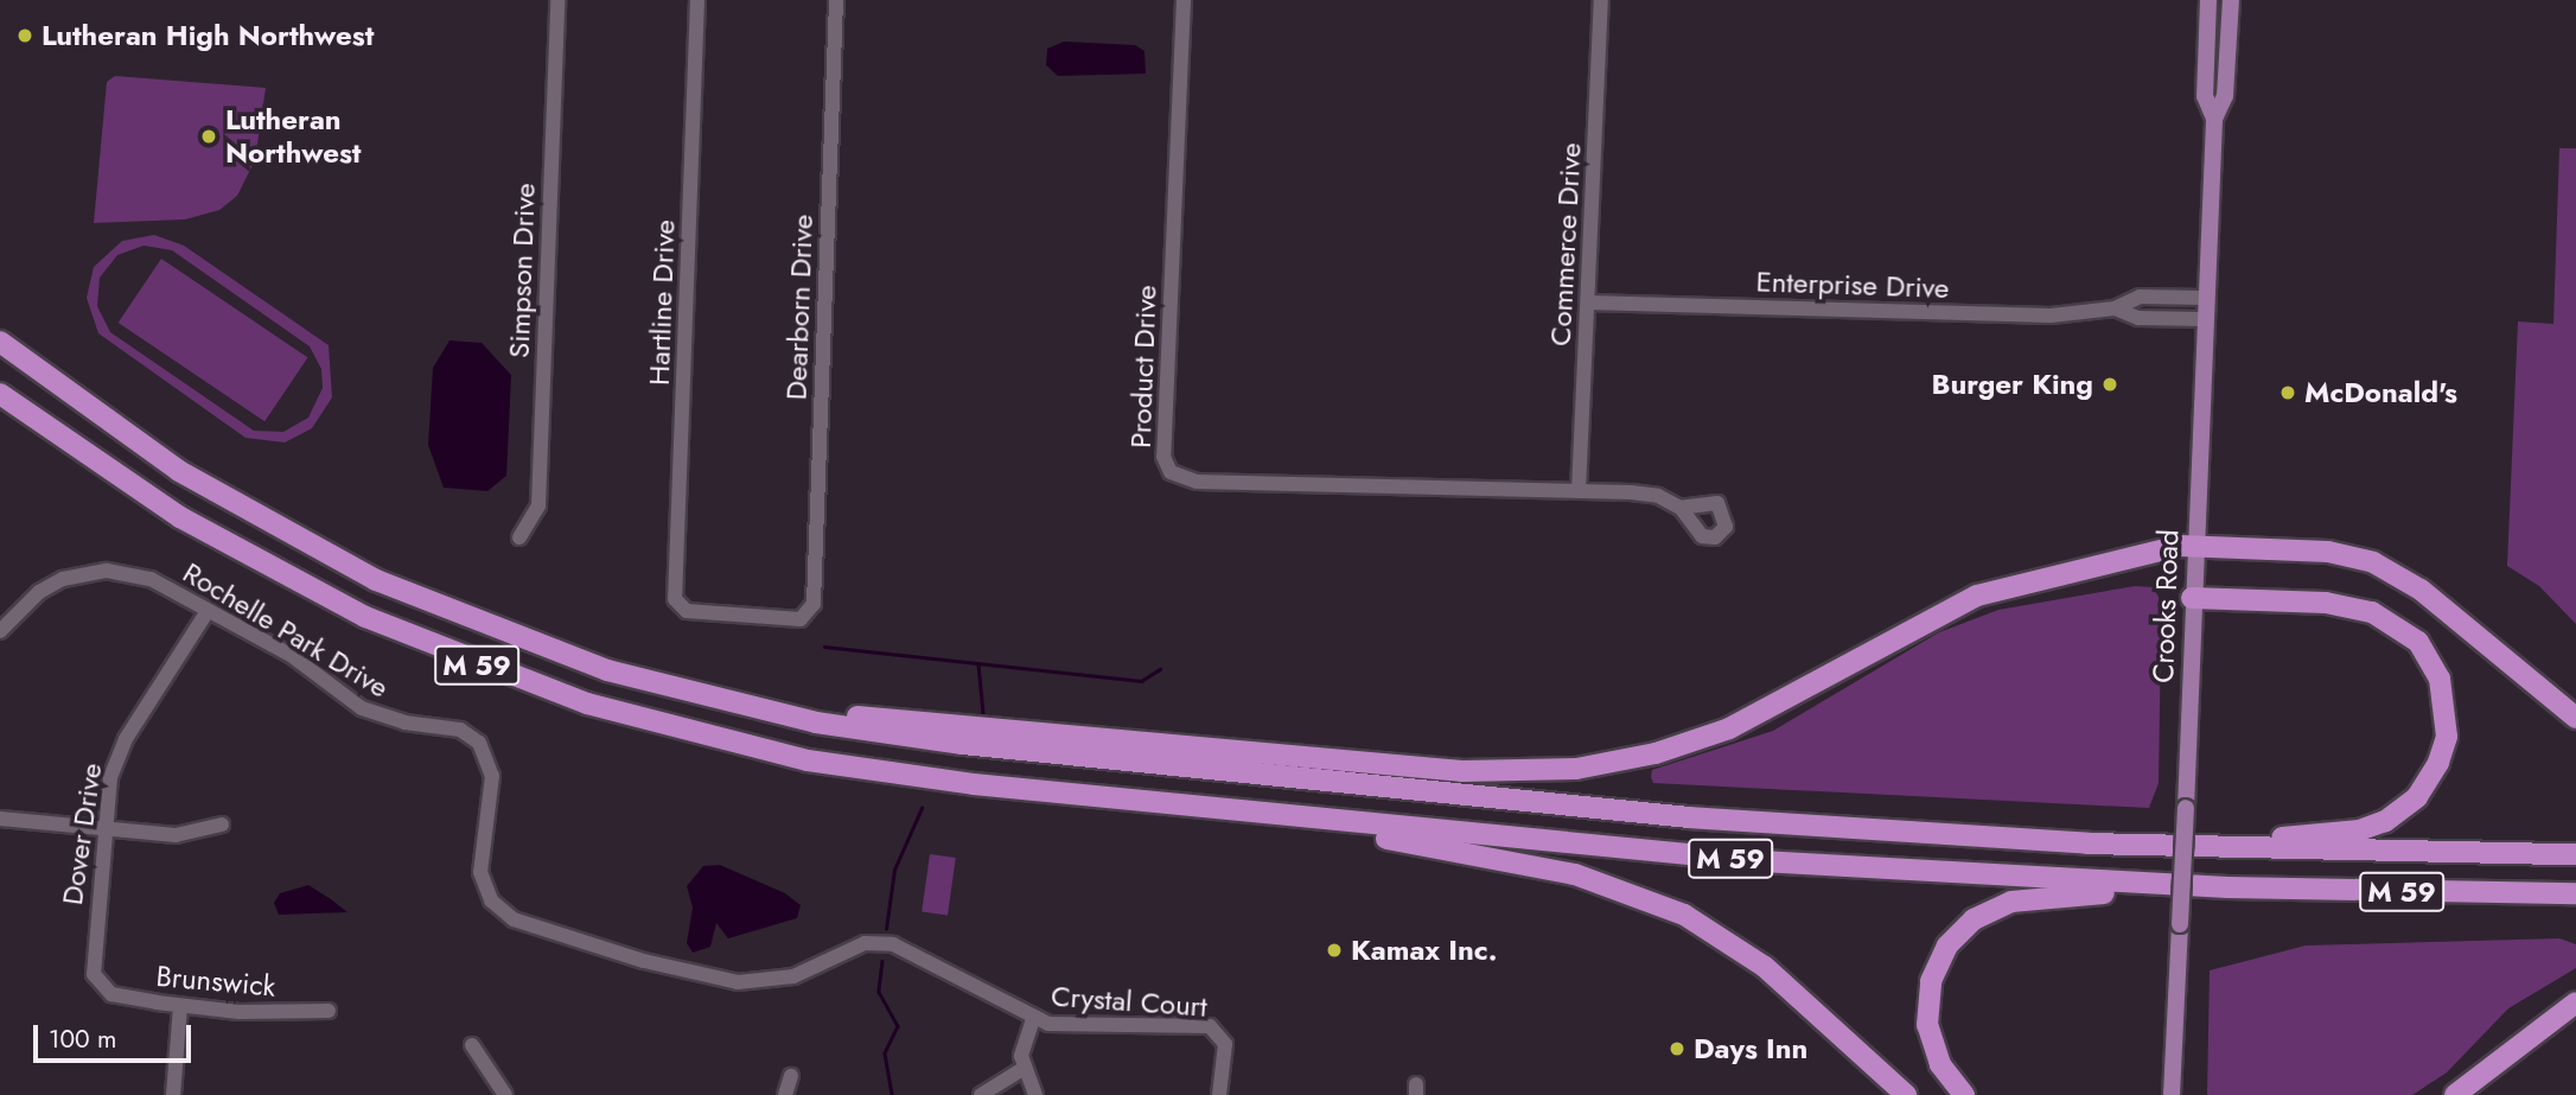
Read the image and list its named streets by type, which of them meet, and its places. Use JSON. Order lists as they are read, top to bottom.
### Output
{
  "streets": {
    "highway": ["M 59"],
    "main road": ["Crooks Road"],
    "street": [
      "Commerce Drive",
      "Simpson Drive",
      "Enterprise Drive",
      "Hartline Drive",
      "Dearborn Drive",
      "Product Drive",
      "Rochelle Park Drive",
      "Dover Drive",
      "Brunswick",
      "Crystal Court"
    ]
  },
  "crossings": [
    ["Commerce Drive", "Enterprise Drive"],
    ["Commerce Drive", "Product Drive"],
    ["Enterprise Drive", "Crooks Road"],
    ["Hartline Drive", "Dearborn Drive"],
    ["Rochelle Park Drive", "Dover Drive"],
    ["Rochelle Park Drive", "Crystal Court"],
    ["Dover Drive", "Brunswick"]
  ],
  "places": [
    "Lutheran High Northwest",
    "Lutheran Northwest",
    "Burger King",
    "McDonald's",
    "Kamax Inc.",
    "Days Inn"
  ],
  "scale_bar": "100 m"
}
